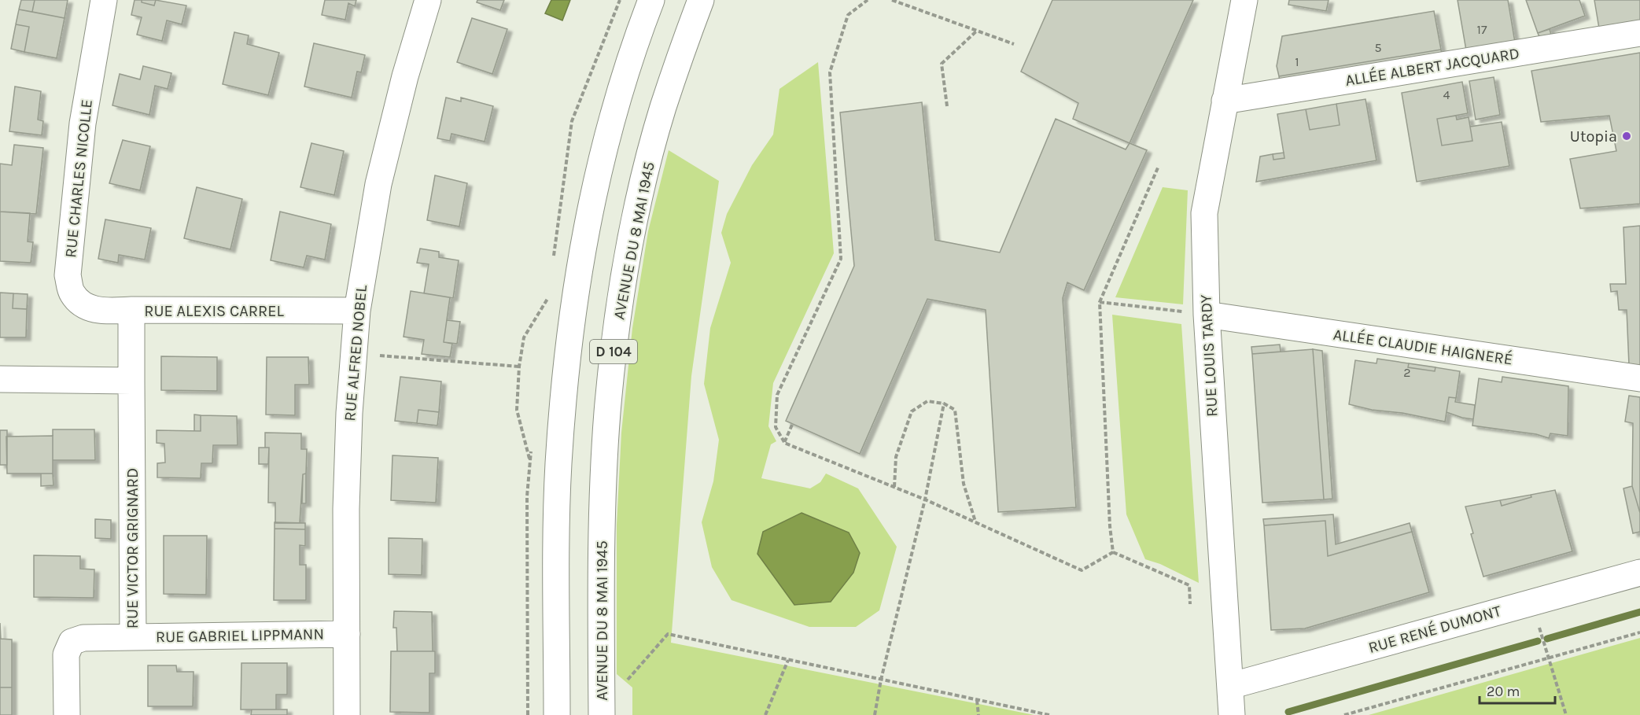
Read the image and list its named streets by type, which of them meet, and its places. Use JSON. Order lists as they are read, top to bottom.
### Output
{
  "streets": {
    "street": [
      "ALLÉE ALBERT JACQUARD",
      "RUE CHARLES NICOLLE",
      "AVENUE DU 8 MAI 1945",
      "RUE ALEXIS CARREL",
      "ALLÉE CLAUDIE HAIGNERÉ",
      "D 104",
      "RUE ALFRED NOBEL",
      "RUE LOUIS TARDY",
      "RUE VICTOR GRIGNARD",
      "RUE RENÉ DUMONT",
      "RUE GABRIEL LIPPMANN"
    ]
  },
  "crossings": [
    ["ALLÉE ALBERT JACQUARD", "RUE LOUIS TARDY"],
    ["RUE CHARLES NICOLLE", "RUE ALEXIS CARREL"],
    ["RUE ALEXIS CARREL", "RUE ALFRED NOBEL"],
    ["RUE ALEXIS CARREL", "RUE VICTOR GRIGNARD"],
    ["ALLÉE CLAUDIE HAIGNERÉ", "RUE LOUIS TARDY"],
    ["RUE ALFRED NOBEL", "RUE GABRIEL LIPPMANN"],
    ["RUE LOUIS TARDY", "RUE RENÉ DUMONT"],
    ["RUE VICTOR GRIGNARD", "RUE GABRIEL LIPPMANN"]
  ],
  "places": ["Utopia"],
  "house_numbers": [
    "17",
    "5",
    "1",
    "4",
    "2"
  ],
  "scale_bar": "20 m"
}
